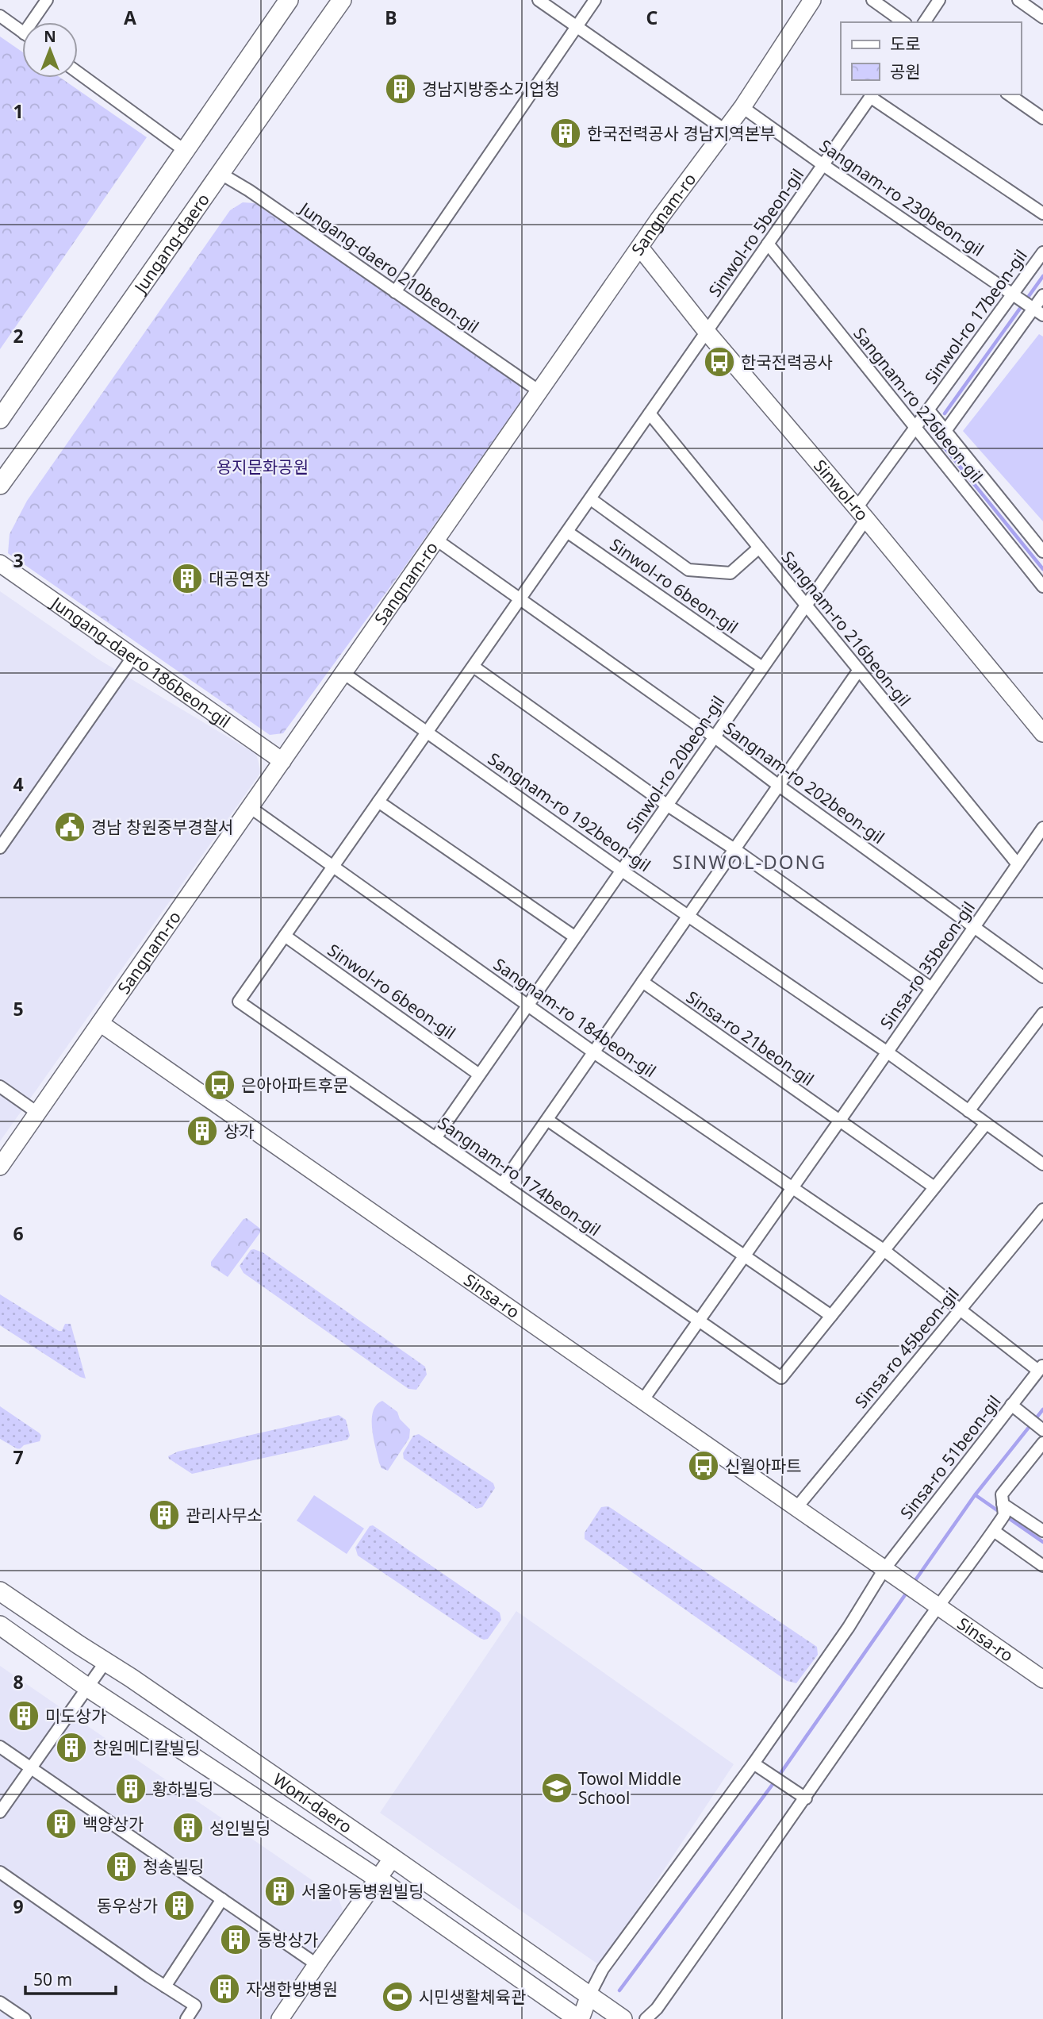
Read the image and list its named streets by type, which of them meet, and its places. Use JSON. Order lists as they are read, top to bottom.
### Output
{
  "streets": {
    "main road": [
      "Sangnam-ro",
      "Jungang-daero",
      "Sinwol-ro",
      "Jungang-daero 186beon-gil",
      "Sinsa-ro",
      "Woni-daero"
    ],
    "street": [
      "Sangnam-ro 230beon-gil",
      "Sinwol-ro 5beon-gil",
      "Jungang-daero 210beon-gil",
      "Sinwol-ro 17beon-gil",
      "Sangnam-ro 226beon-gil",
      "Sinwol-ro 6beon-gil",
      "Sangnam-ro 216beon-gil",
      "Sinwol-ro 20beon-gil",
      "Sangnam-ro 202beon-gil",
      "Sangnam-ro 192beon-gil",
      "Sinsa-ro 35beon-gil",
      "Sangnam-ro 184beon-gil",
      "Sinsa-ro 21beon-gil",
      "Sangnam-ro 174beon-gil",
      "Sinsa-ro 45beon-gil",
      "Sinsa-ro 51beon-gil"
    ]
  },
  "crossings": [
    ["Sangnam-ro 230beon-gil", "Sangnam-ro"],
    ["Sangnam-ro 230beon-gil", "Sinwol-ro 5beon-gil"],
    ["Sangnam-ro 230beon-gil", "Sinwol-ro 17beon-gil"],
    ["Sangnam-ro", "Jungang-daero 210beon-gil"],
    ["Sangnam-ro", "Sinwol-ro"],
    ["Sangnam-ro", "Jungang-daero 186beon-gil"],
    ["Sangnam-ro", "Sangnam-ro 202beon-gil"],
    ["Sangnam-ro", "Sangnam-ro 192beon-gil"],
    ["Sangnam-ro", "Sangnam-ro 184beon-gil"],
    ["Sangnam-ro", "Sinsa-ro"],
    ["Sinwol-ro 5beon-gil", "Sangnam-ro 226beon-gil"],
    ["Sinwol-ro 5beon-gil", "Sinwol-ro"],
    ["Jungang-daero", "Jungang-daero 210beon-gil"],
    ["Sinwol-ro 17beon-gil", "Sangnam-ro 226beon-gil"],
    ["Sinwol-ro 17beon-gil", "Sinwol-ro"],
    ["Sinwol-ro 17beon-gil", "Sinwol-ro 20beon-gil"],
    ["Sinwol-ro", "Sinwol-ro 20beon-gil"],
    ["Sinwol-ro 6beon-gil", "Sangnam-ro 216beon-gil"],
    ["Sinwol-ro 6beon-gil", "Sinwol-ro 20beon-gil"],
    ["Sinwol-ro 6beon-gil", "Sangnam-ro 174beon-gil"],
    ["Sangnam-ro 216beon-gil", "Sinwol-ro 20beon-gil"],
    ["Sangnam-ro 216beon-gil", "Sinsa-ro 35beon-gil"],
    ["Sinwol-ro 20beon-gil", "Sangnam-ro 202beon-gil"],
    ["Sinwol-ro 20beon-gil", "Sangnam-ro 192beon-gil"],
    ["Sinwol-ro 20beon-gil", "Sangnam-ro 184beon-gil"],
    ["Sinwol-ro 20beon-gil", "Sangnam-ro 174beon-gil"],
    ["Sangnam-ro 202beon-gil", "Sinsa-ro 35beon-gil"],
    ["Sangnam-ro 192beon-gil", "Sinsa-ro 35beon-gil"],
    ["Sinsa-ro 35beon-gil", "Sangnam-ro 184beon-gil"],
    ["Sinsa-ro 35beon-gil", "Sinsa-ro 21beon-gil"],
    ["Sinsa-ro 35beon-gil", "Sangnam-ro 174beon-gil"],
    ["Sinsa-ro 35beon-gil", "Sinsa-ro"],
    ["Sangnam-ro 184beon-gil", "Sinsa-ro 45beon-gil"],
    ["Sangnam-ro 184beon-gil", "Sinsa-ro 51beon-gil"],
    ["Sinsa-ro", "Sinsa-ro 45beon-gil"],
    ["Sinsa-ro", "Sinsa-ro 51beon-gil"],
    ["Sinsa-ro 51beon-gil", "Woni-daero"]
  ],
  "districts": ["SINWOL-DONG"],
  "parks": ["용지문화공원"],
  "places": {
    "building": [
      "경남지방중소기업청",
      "한국전력공사 경남지역본부",
      "대공연장",
      "상가",
      "관리사무소",
      "미도상가",
      "창원메디칼빌딩",
      "황하빌딩",
      "백양상가",
      "성인빌딩",
      "청송빌딩",
      "서울아동병원빌딩",
      "동우상가",
      "동방상가",
      "자생한방병원"
    ],
    "bus stop": ["한국전력공사", "은아아파트후문", "신월아파트"],
    "public building": ["경남 창원중부경찰서"],
    "school or university": ["Towol Middle School"],
    "sports": ["시민생활체육관"]
  },
  "legend": ["도로", "공원"],
  "scale_bar": "50 m",
  "north": "top",
  "grid": {
    "columns": ["A", "B", "C"],
    "rows": [
      "1",
      "2",
      "3",
      "4",
      "5",
      "6",
      "7",
      "8",
      "9"
    ]
  }
}
